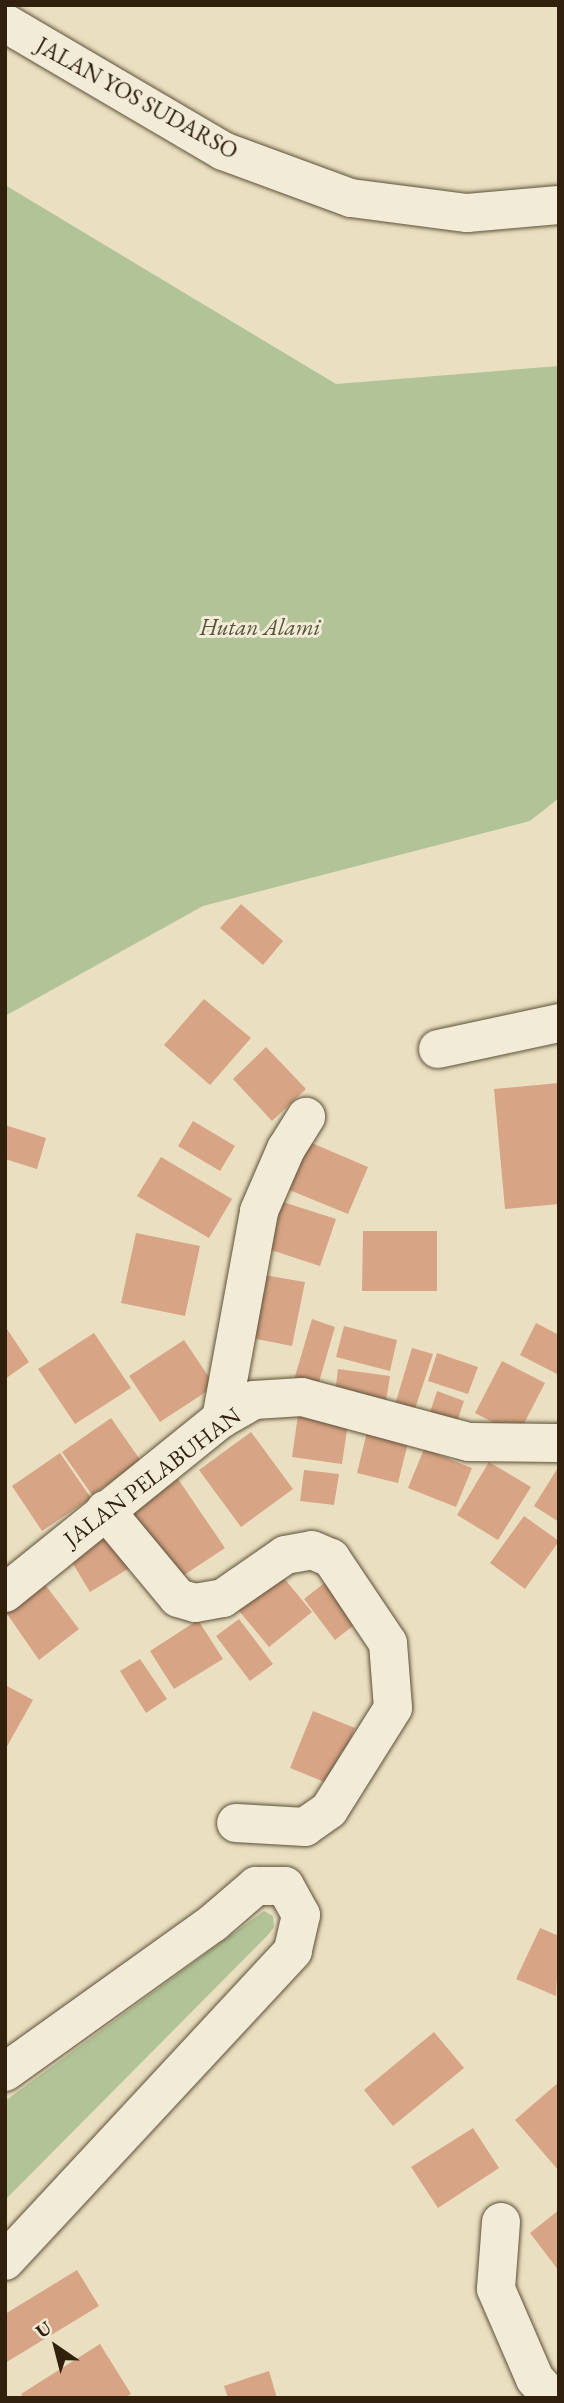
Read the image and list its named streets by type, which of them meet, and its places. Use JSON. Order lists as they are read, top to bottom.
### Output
{
  "streets": {
    "street": ["JALAN YOS SUDARSO", "JALAN PELABUHAN"]
  },
  "parks": ["Hutan Alami"],
  "north": "top left"
}
